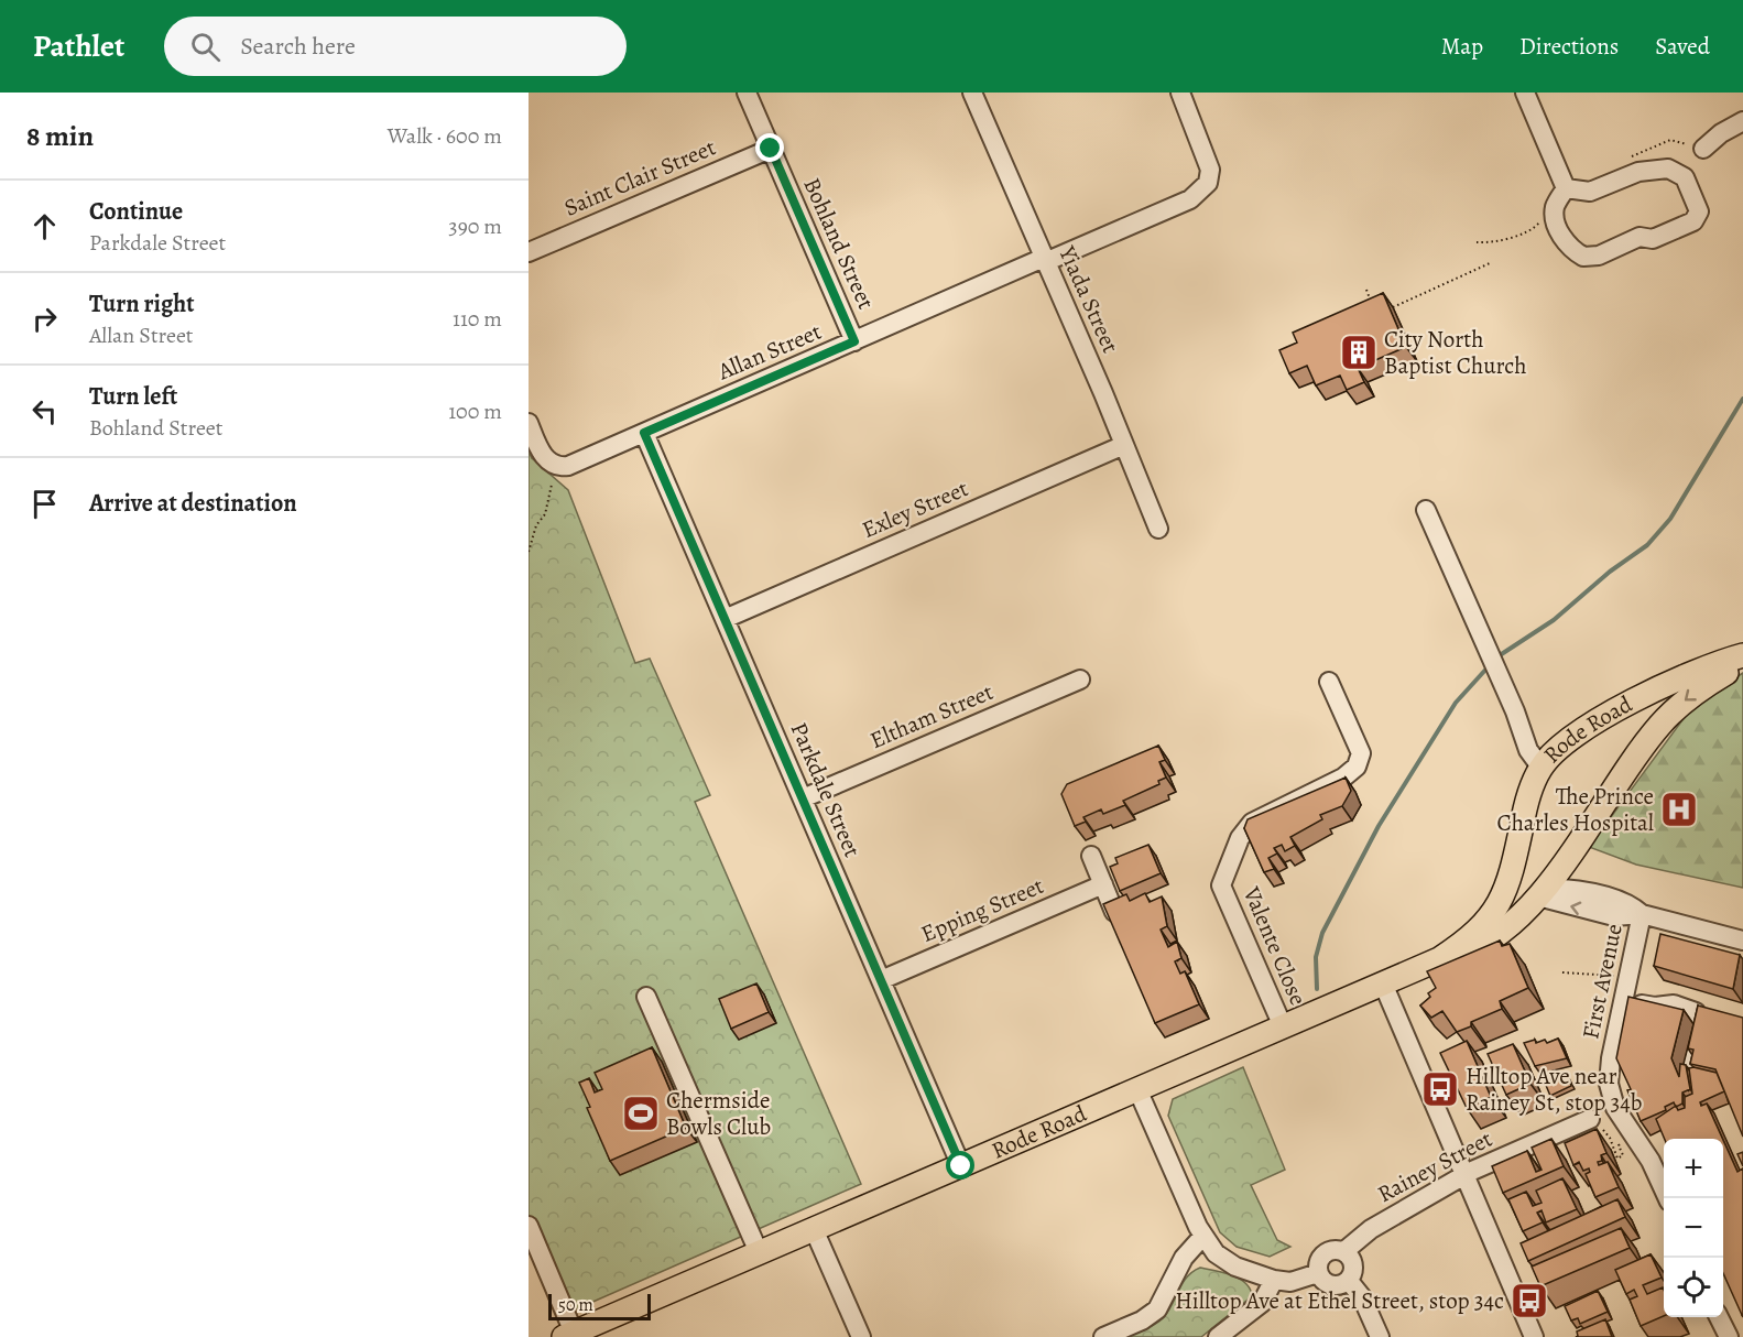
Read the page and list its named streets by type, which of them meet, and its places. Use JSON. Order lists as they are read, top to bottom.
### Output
{
  "streets": {
    "main road": ["Rode Road"],
    "street": [
      "Saint Clair Street",
      "Bohland Street",
      "Yiada Street",
      "Allan Street",
      "Exley Street",
      "Eltham Street",
      "Parkdale Street",
      "Epping Street",
      "Valente Close",
      "First Avenue",
      "Rainey Street"
    ]
  },
  "crossings": [
    ["Saint Clair Street", "Bohland Street"],
    ["Bohland Street", "Allan Street"],
    ["Yiada Street", "Allan Street"],
    ["Yiada Street", "Exley Street"],
    ["Allan Street", "Parkdale Street"],
    ["Exley Street", "Parkdale Street"],
    ["Eltham Street", "Parkdale Street"],
    ["Rode Road", "Parkdale Street"],
    ["Rode Road", "Valente Close"],
    ["Parkdale Street", "Epping Street"]
  ],
  "places": {
    "building": ["City North Baptist Church"],
    "hospital": ["The Prince Charles Hospital"],
    "bus stop": ["Hilltop Ave near Rainey St, stop 34b", "Hilltop Ave at Ethel Street, stop 34c"],
    "sports": ["Chermside Bowls Club"]
  },
  "scale_bar": "50 m",
  "page": {
    "header": "Pathlet",
    "search": "Search here",
    "nav": ["Map", "Directions", "Saved"],
    "heading": ["8 min", "Walk · 600 m"],
    "list": [
      ["Continue", "Parkdale Street", "390 m"],
      ["Turn right", "Allan Street", "110 m"],
      ["Turn left", "Bohland Street", "100 m"],
      "Arrive at destination"
    ],
    "map_buttons": ["+", "−"],
    "scale": "50 m"
  }
}
